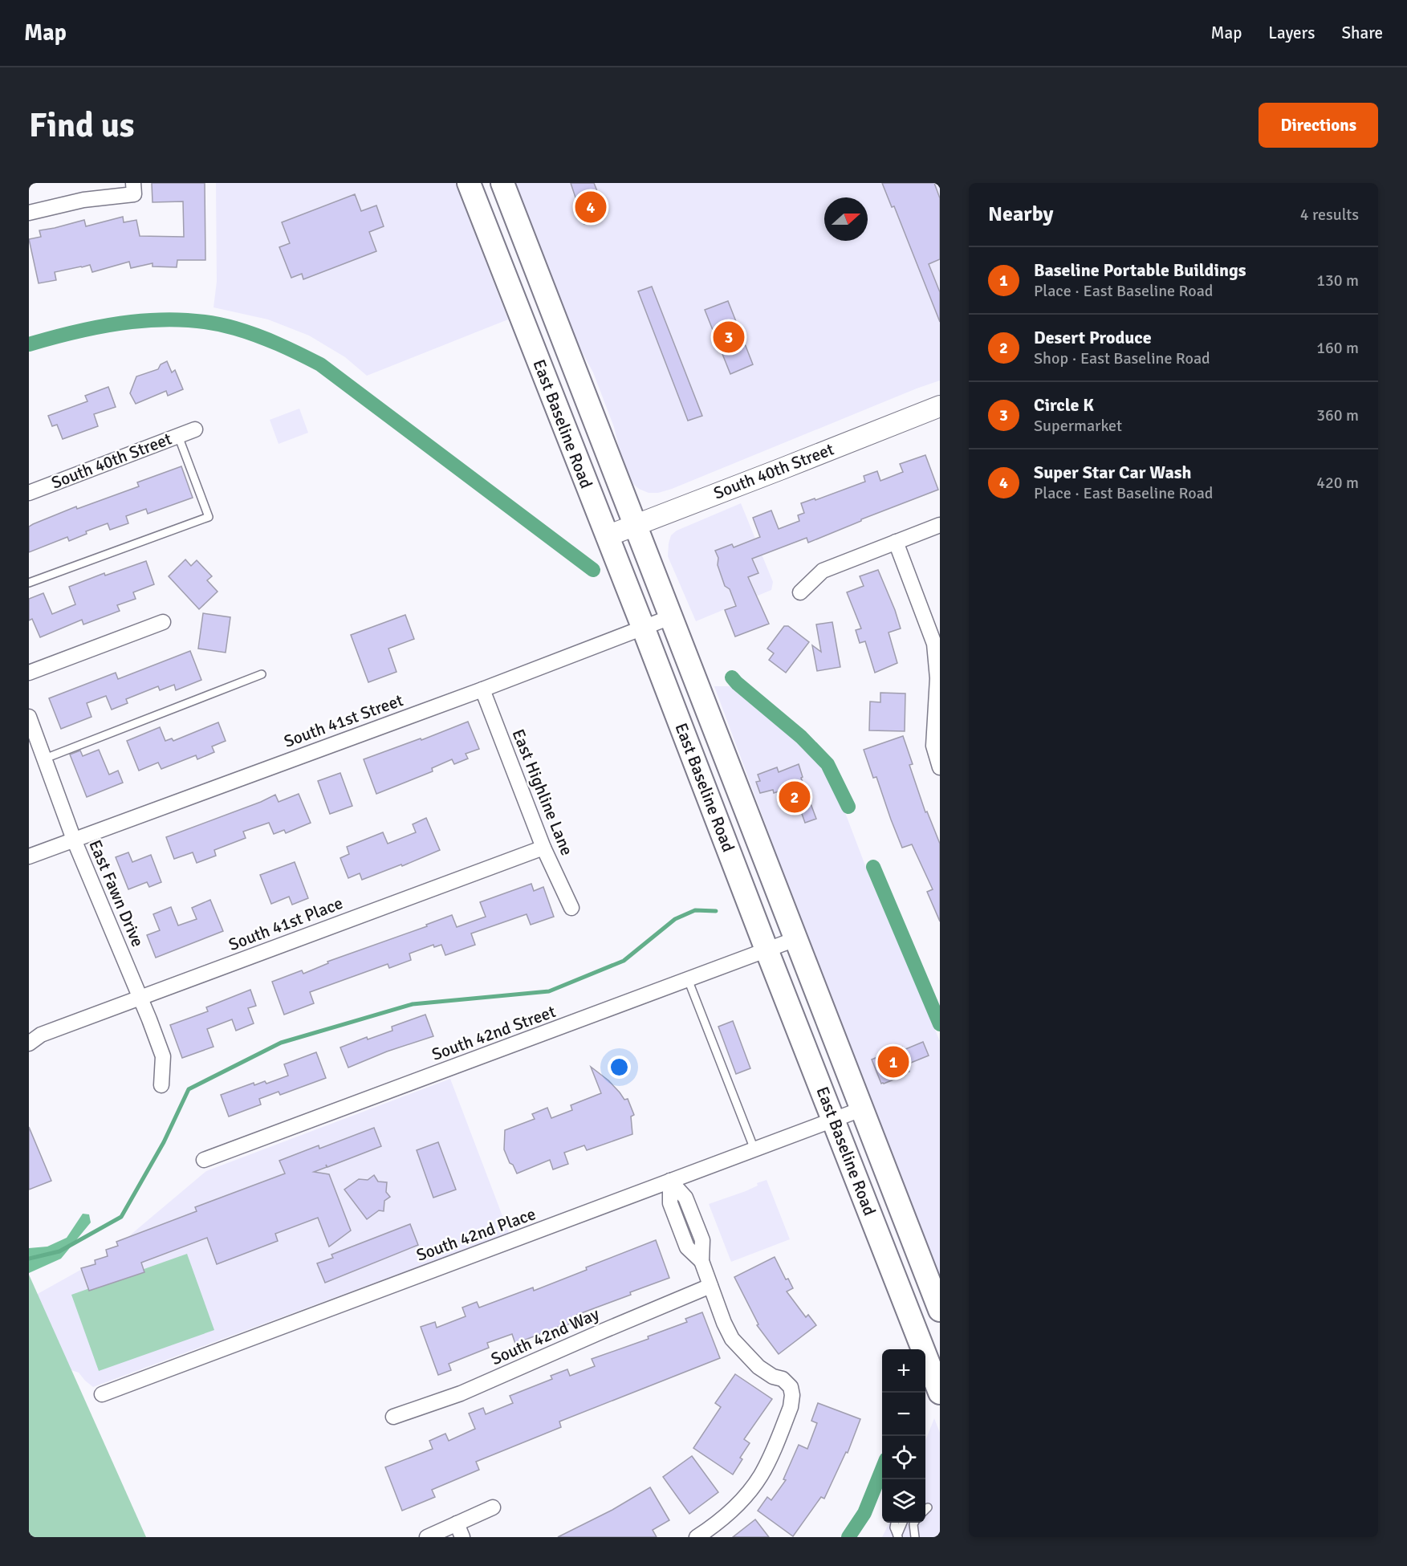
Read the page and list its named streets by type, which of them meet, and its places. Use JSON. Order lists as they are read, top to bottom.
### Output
{
  "streets": {
    "main road": ["East Baseline Road", "South 40th Street"],
    "street": [
      "South 41st Street",
      "East Highline Lane",
      "East Fawn Drive",
      "South 41st Place",
      "South 42nd Street",
      "South 42nd Place",
      "South 42nd Way"
    ]
  },
  "crossings": [
    ["East Baseline Road", "South 40th Street"],
    ["East Baseline Road", "South 41st Street"],
    ["East Baseline Road", "South 42nd Street"],
    ["East Baseline Road", "South 42nd Place"],
    ["South 41st Street", "East Highline Lane"],
    ["South 41st Street", "East Fawn Drive"],
    ["East Highline Lane", "South 41st Place"],
    ["East Fawn Drive", "South 41st Place"]
  ],
  "north": "right",
  "page": {
    "header": "Map",
    "nav": ["Map", "Layers", "Share"],
    "buttons": "Directions",
    "title": "Find us",
    "heading": ["Nearby", "4 results"],
    "pins": [
      "4",
      "3",
      "2",
      "1"
    ],
    "list": [
      {
        "mark": "1",
        "name": "Baseline Portable Buildings",
        "note": "Place · East Baseline Road",
        "value": "130 m"
      },
      {
        "mark": "2",
        "name": "Desert Produce",
        "note": "Shop · East Baseline Road",
        "value": "160 m"
      },
      {
        "mark": "3",
        "name": "Circle K",
        "note": "Supermarket",
        "value": "360 m"
      },
      {
        "mark": "4",
        "name": "Super Star Car Wash",
        "note": "Place · East Baseline Road",
        "value": "420 m"
      }
    ],
    "map_buttons": ["+", "−"]
  }
}
